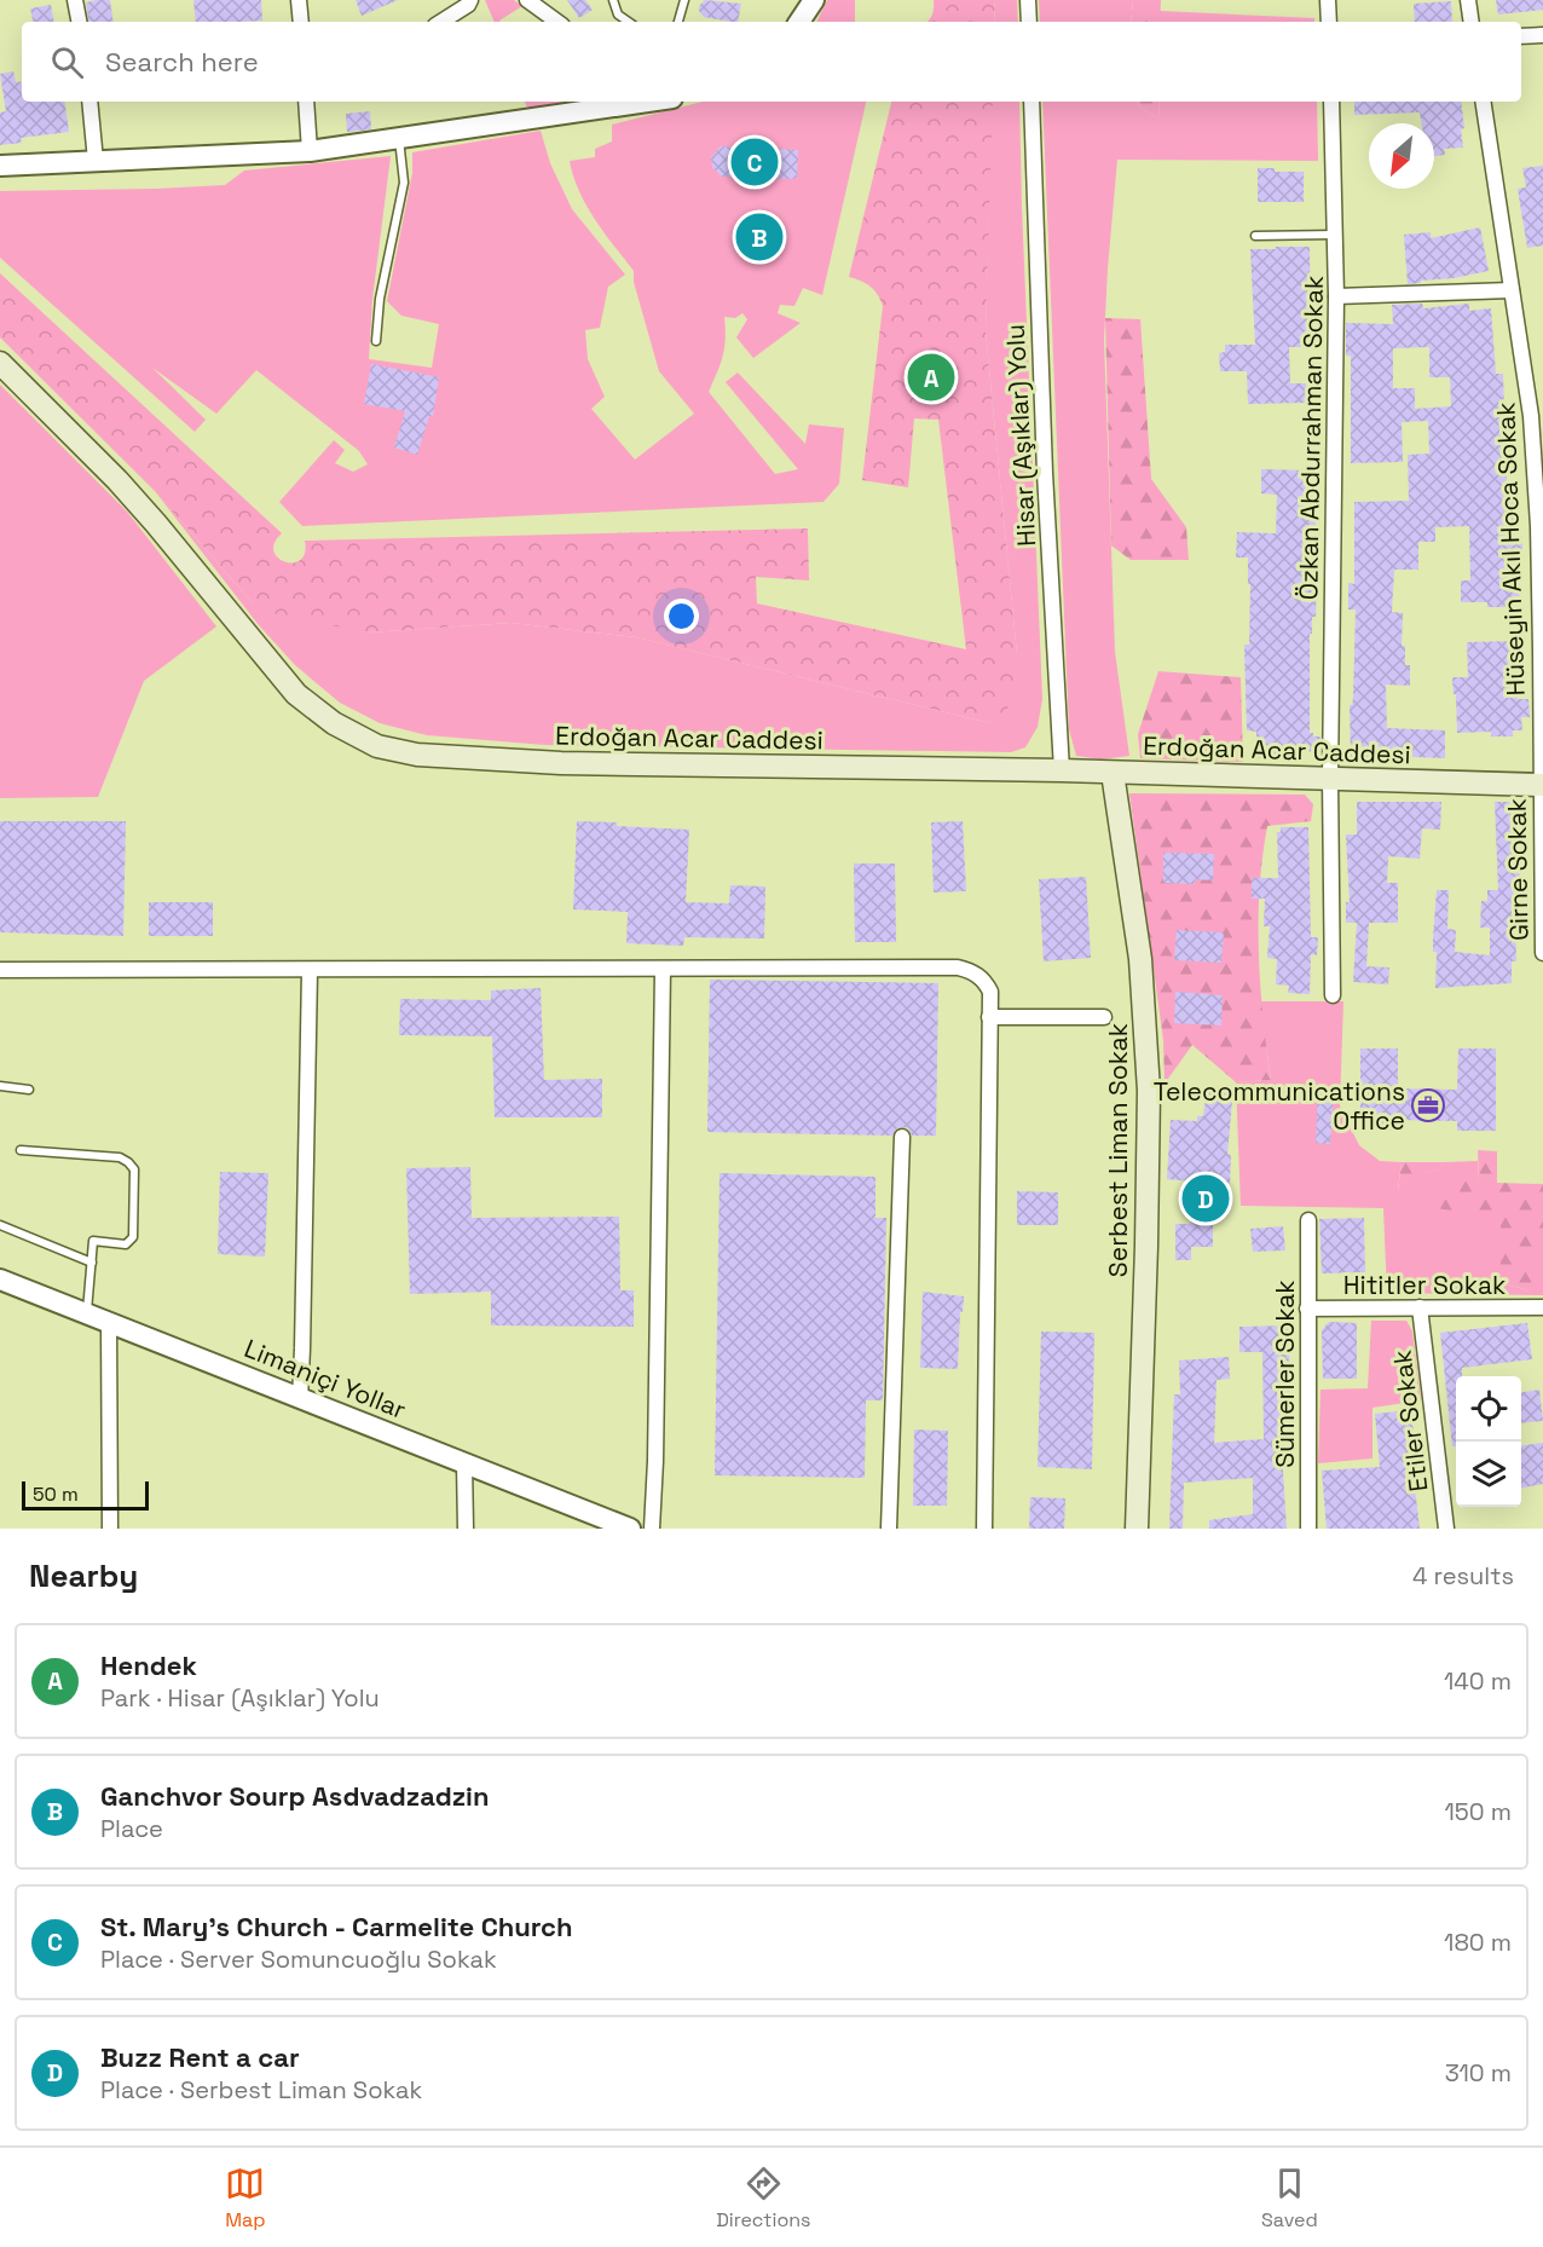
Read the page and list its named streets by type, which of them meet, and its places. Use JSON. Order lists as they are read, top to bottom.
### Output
{
  "streets": {
    "main road": ["Erdoğan Acar Caddesi", "Serbest Liman Sokak"],
    "street": [
      "Hisar (Aşıklar) Yolu",
      "Özkan Abdurrahman Sokak",
      "Hüseyin Akıl Hoca Sokak",
      "Girne Sokak",
      "Hititler Sokak",
      "Sümerler Sokak",
      "Limaniçi Yollar",
      "Etiler Sokak"
    ]
  },
  "crossings": [
    ["Hisar (Aşıklar) Yolu", "Erdoğan Acar Caddesi"],
    ["Özkan Abdurrahman Sokak", "Erdoğan Acar Caddesi"],
    ["Hüseyin Akıl Hoca Sokak", "Erdoğan Acar Caddesi"],
    ["Hüseyin Akıl Hoca Sokak", "Girne Sokak"],
    ["Erdoğan Acar Caddesi", "Girne Sokak"],
    ["Erdoğan Acar Caddesi", "Serbest Liman Sokak"],
    ["Hititler Sokak", "Sümerler Sokak"],
    ["Hititler Sokak", "Etiler Sokak"]
  ],
  "places": {
    "office": ["Telecommunications Office"]
  },
  "scale_bar": "50 m",
  "north": "bottom left",
  "page": {
    "search": "Search here",
    "pins": [
      "C",
      "B",
      "A",
      "D"
    ],
    "scale": "50 m",
    "heading": ["Nearby", "4 results"],
    "list": [
      {
        "mark": "A",
        "name": "Hendek",
        "note": "Park · Hisar (Aşıklar) Yolu",
        "value": "140 m"
      },
      {
        "mark": "B",
        "name": "Ganchvor Sourp Asdvadzadzin",
        "note": "Place",
        "value": "150 m"
      },
      {
        "mark": "C",
        "name": "St. Mary's Church - Carmelite Church",
        "note": "Place · Server Somuncuoğlu Sokak",
        "value": "180 m"
      },
      {
        "mark": "D",
        "name": "Buzz Rent a car",
        "note": "Place · Serbest Liman Sokak",
        "value": "310 m"
      }
    ],
    "nav": ["Map", "Directions", "Saved"]
  }
}
